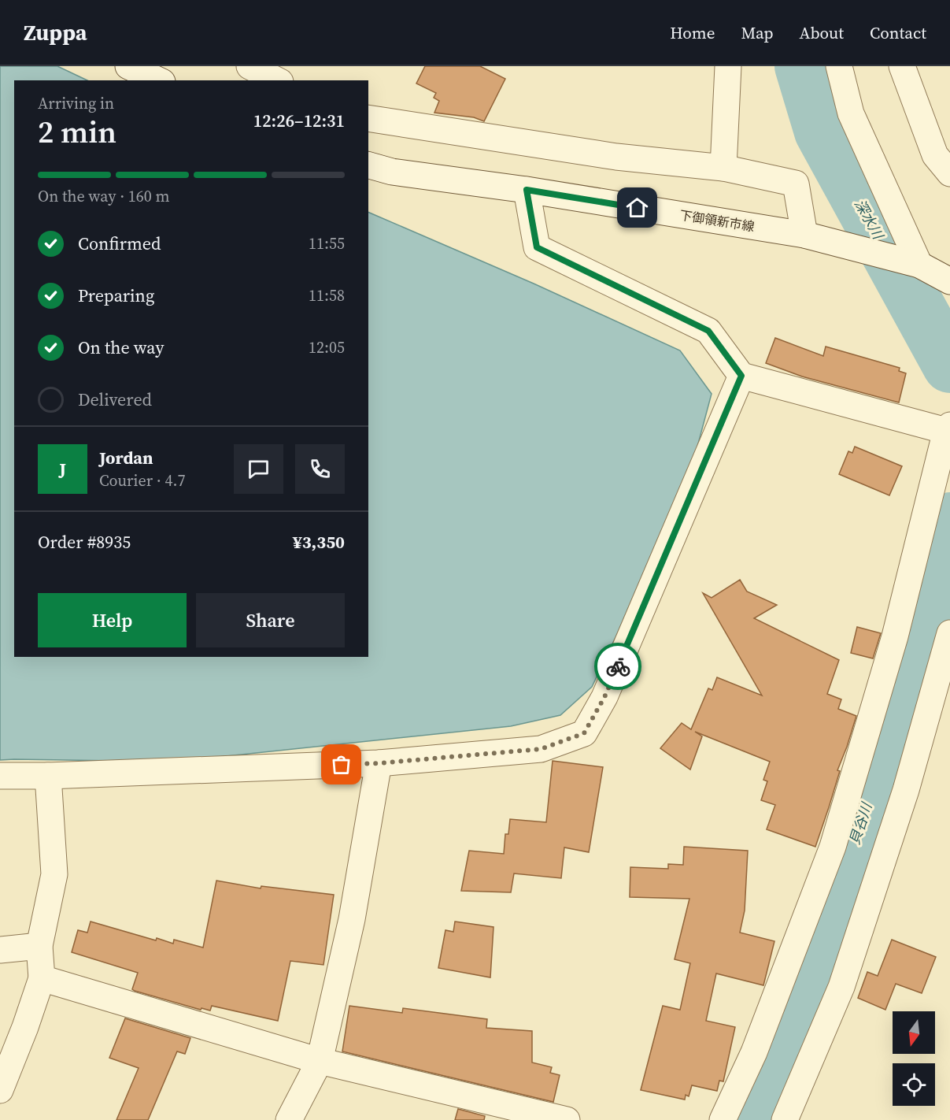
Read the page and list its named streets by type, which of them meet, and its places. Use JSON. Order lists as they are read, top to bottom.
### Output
{
  "streets": {
    "street": ["下御領新市線"]
  },
  "water": ["深水川", "貝谷川"],
  "north": "bottom",
  "page": {
    "header": "Zuppa",
    "nav": [
      "Home",
      "Map",
      "About",
      "Contact"
    ],
    "heading": ["2 min", "Arriving in", "12:26–12:31"],
    "panel": [
      "Jordan",
      "Courier · 4.7",
      "Order #8935",
      "¥3,350"
    ],
    "bar": "On the way · 160 m",
    "list": [
      ["Confirmed", "11:55"],
      ["Preparing", "11:58"],
      ["On the way", "12:05"],
      "Delivered"
    ],
    "round": "J",
    "buttons": ["Help", "Share"]
  }
}
